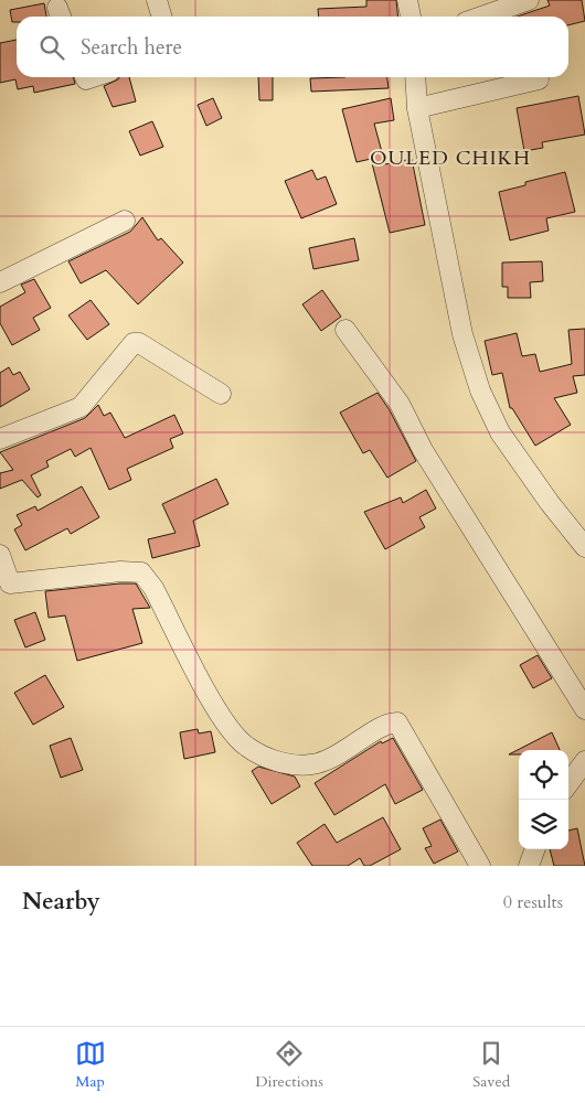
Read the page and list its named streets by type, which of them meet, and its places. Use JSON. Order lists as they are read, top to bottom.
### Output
{
  "districts": ["OULED CHIKH"],
  "page": {
    "search": "Search here",
    "heading": ["Nearby", "0 results"],
    "nav": ["Map", "Directions", "Saved"]
  }
}
